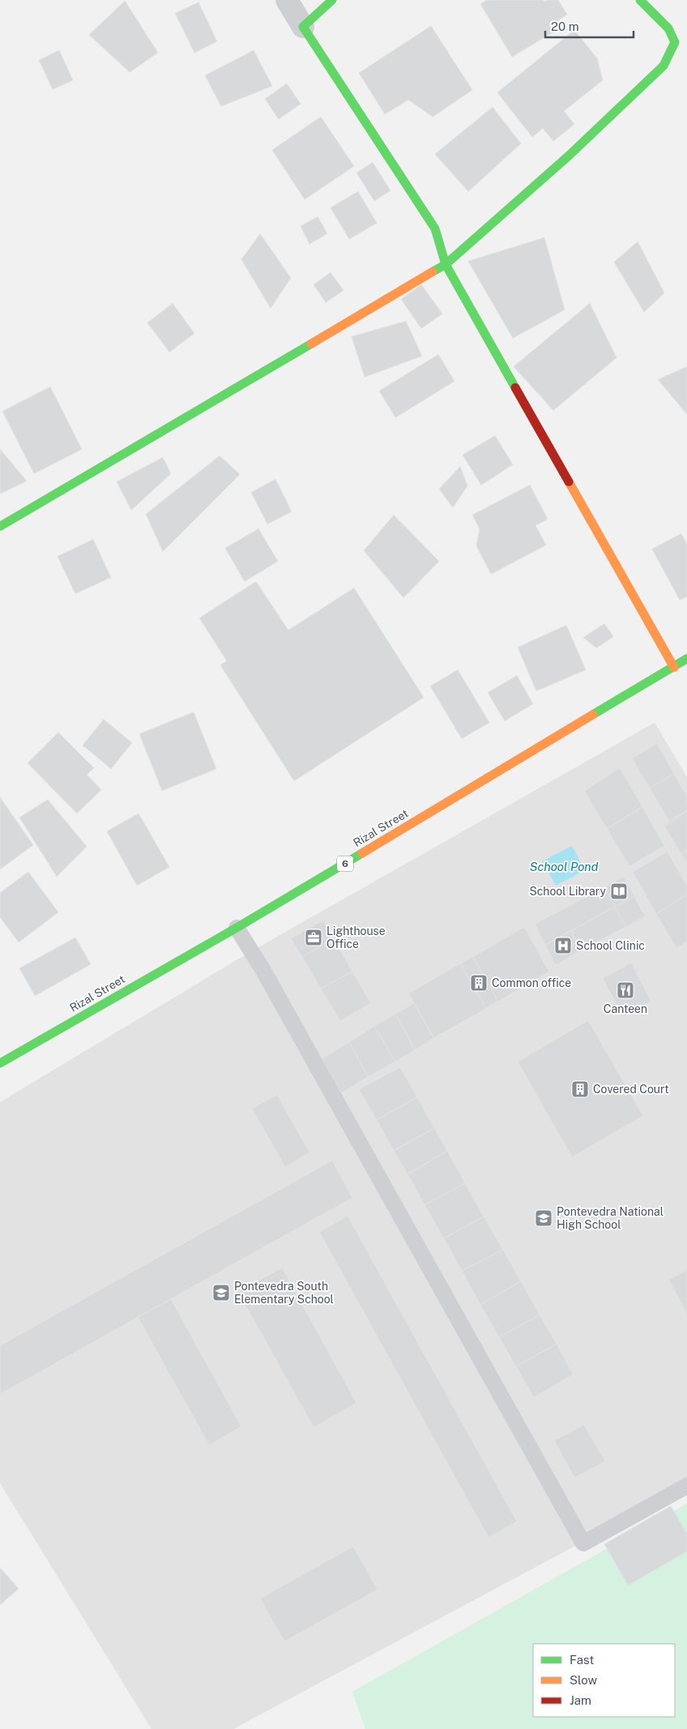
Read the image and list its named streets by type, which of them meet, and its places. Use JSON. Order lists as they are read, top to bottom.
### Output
{
  "streets": {
    "main road": ["Rizal Street", "6"]
  },
  "water": ["School Pond"],
  "places": {
    "library": ["School Library"],
    "office": ["Lighthouse Office"],
    "hospital": ["School Clinic"],
    "building": ["Common office", "Covered Court"],
    "restaurant": ["Canteen"],
    "school or university": ["Pontevedra National High School", "Pontevedra South Elementary School"]
  },
  "legend": ["Fast", "Slow", "Jam"],
  "scale_bar": "20 m"
}
